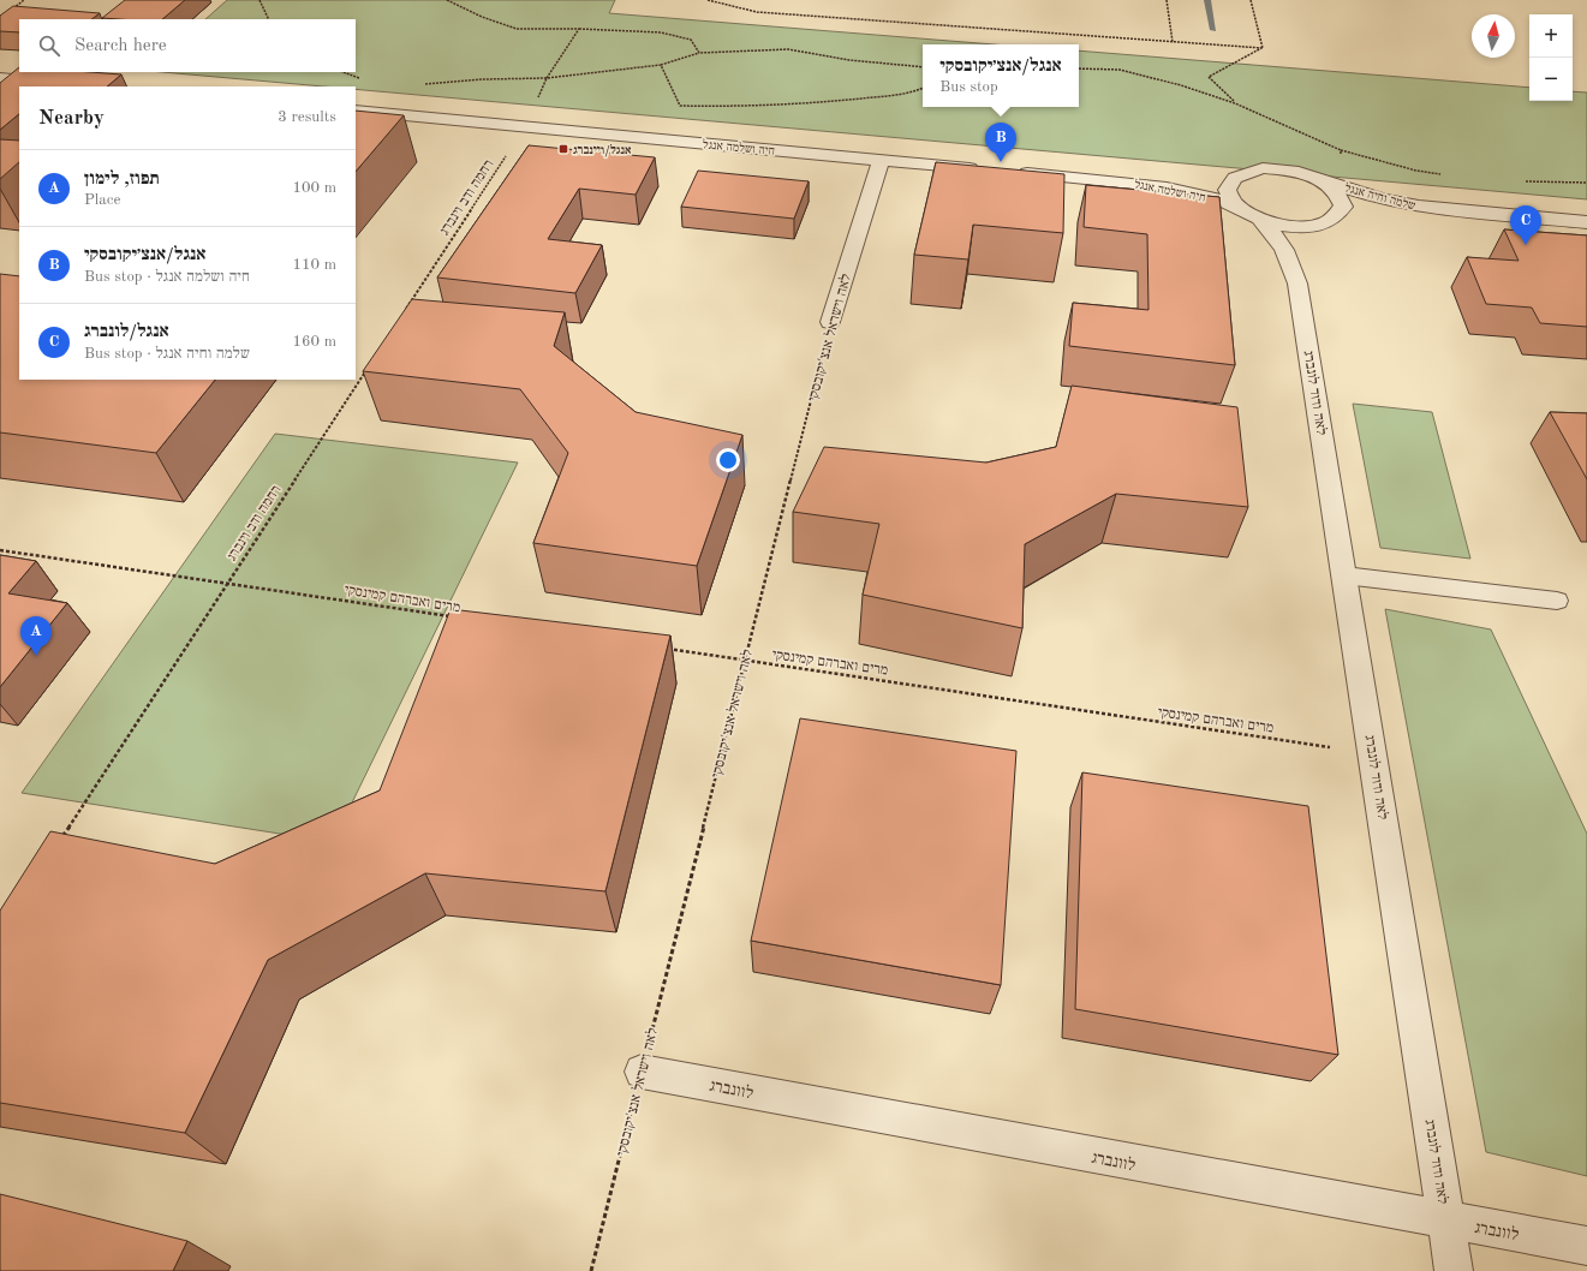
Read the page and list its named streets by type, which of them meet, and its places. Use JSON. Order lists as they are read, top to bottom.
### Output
{
  "streets": {
    "street": [
      "חיה ושלמה אנגל",
      "שלמה וחיה אנגל",
      "לאה וישראל אנצ'יקובסקי",
      "לאה ודוד לונברג",
      "לוונברג"
    ],
    "path": ["רחמה ודב וינברג", "מרים ואברהם קמינסקי"]
  },
  "crossings": [
    ["חיה ושלמה אנגל", "שלמה וחיה אנגל"],
    ["חיה ושלמה אנגל", "רחמה ודב וינברג"],
    ["חיה ושלמה אנגל", "לאה וישראל אנצ'יקובסקי"],
    ["חיה ושלמה אנגל", "לאה ודוד לונברג"],
    ["שלמה וחיה אנגל", "לאה ודוד לונברג"],
    ["רחמה ודב וינברג", "מרים ואברהם קמינסקי"],
    ["לאה וישראל אנצ'יקובסקי", "מרים ואברהם קמינסקי"],
    ["לאה וישראל אנצ'יקובסקי", "לוונברג"],
    ["לאה ודוד לונברג", "מרים ואברהם קמינסקי"],
    ["לאה ודוד לונברג", "לוונברג"]
  ],
  "places": {
    "transit": ["אנגל/ויינברג"]
  },
  "north": "top",
  "page": {
    "map_buttons": ["+", "−"],
    "search": "Search here",
    "popup": ["אנגל/אנצ׳יקובסקי", "Bus stop"],
    "heading": ["Nearby", "3 results"],
    "pins": ["B", "C", "A"],
    "list": [
      {
        "mark": "A",
        "name": "תפוז, לימון",
        "note": "Place",
        "value": "100 m"
      },
      {
        "mark": "B",
        "name": "אנגל/אנצ׳יקובסקי",
        "note": "Bus stop · חיה ושלמה אנגל",
        "value": "110 m"
      },
      {
        "mark": "C",
        "name": "אנגל/לונברג",
        "note": "Bus stop · שלמה וחיה אנגל",
        "value": "160 m"
      }
    ]
  }
}
